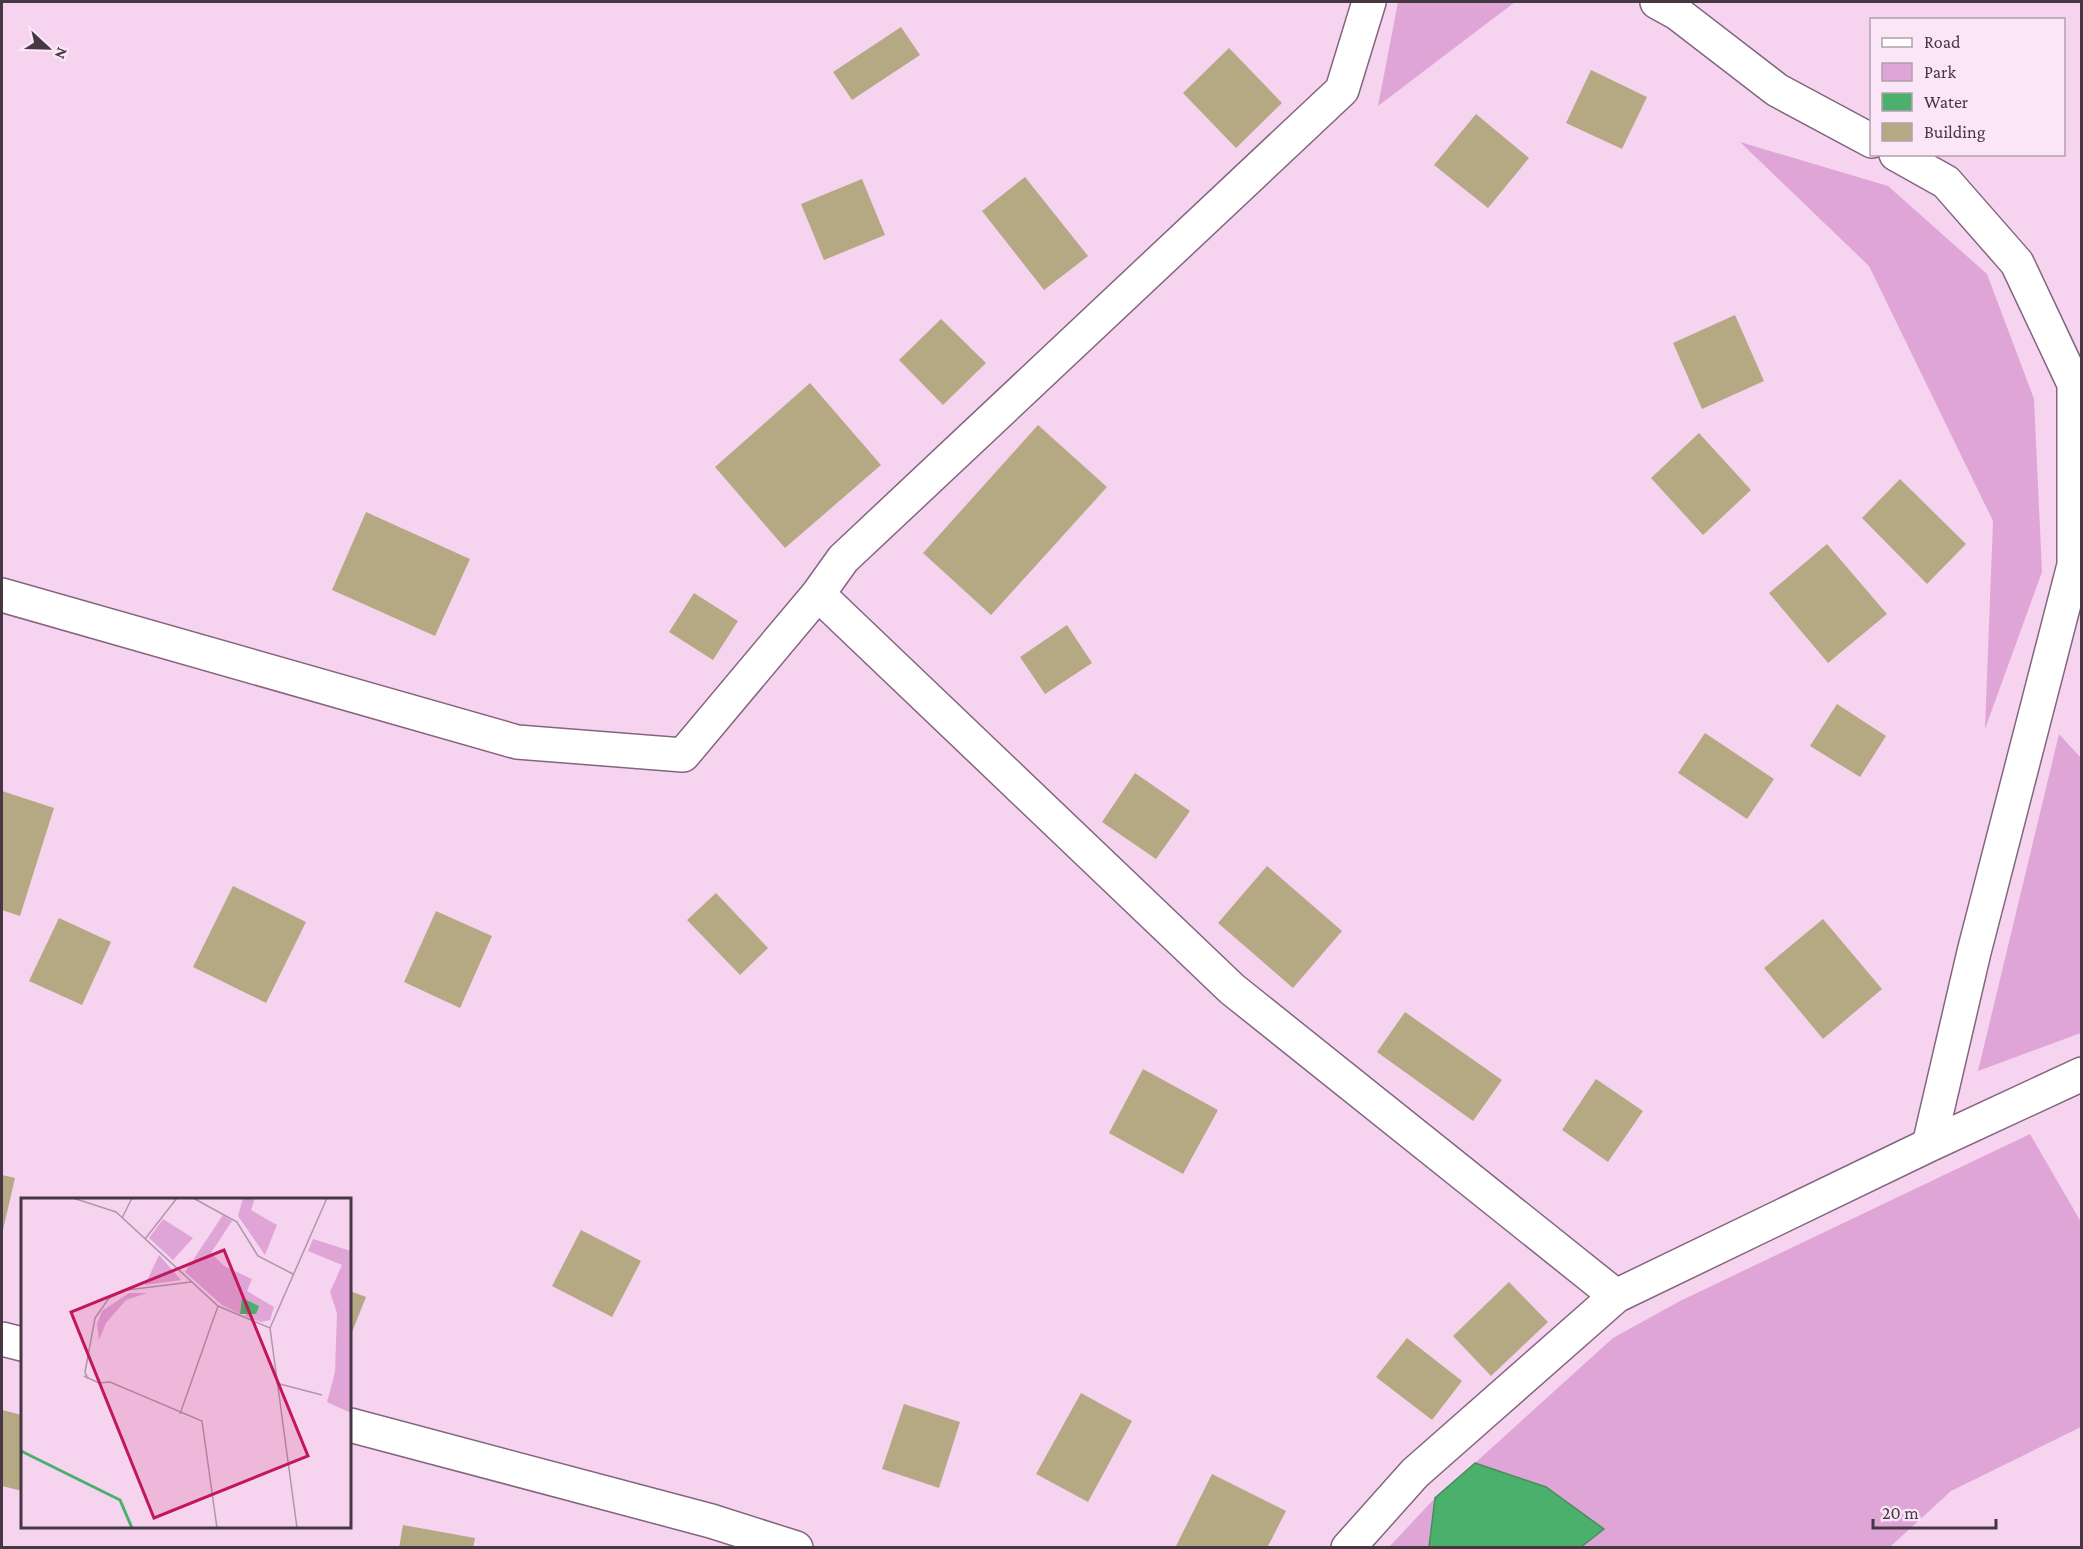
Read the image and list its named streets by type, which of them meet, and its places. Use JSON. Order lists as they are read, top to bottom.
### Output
{
  "legend": [
    "Road",
    "Park",
    "Water",
    "Building"
  ],
  "scale_bar": "20 m",
  "north": "right"
}
